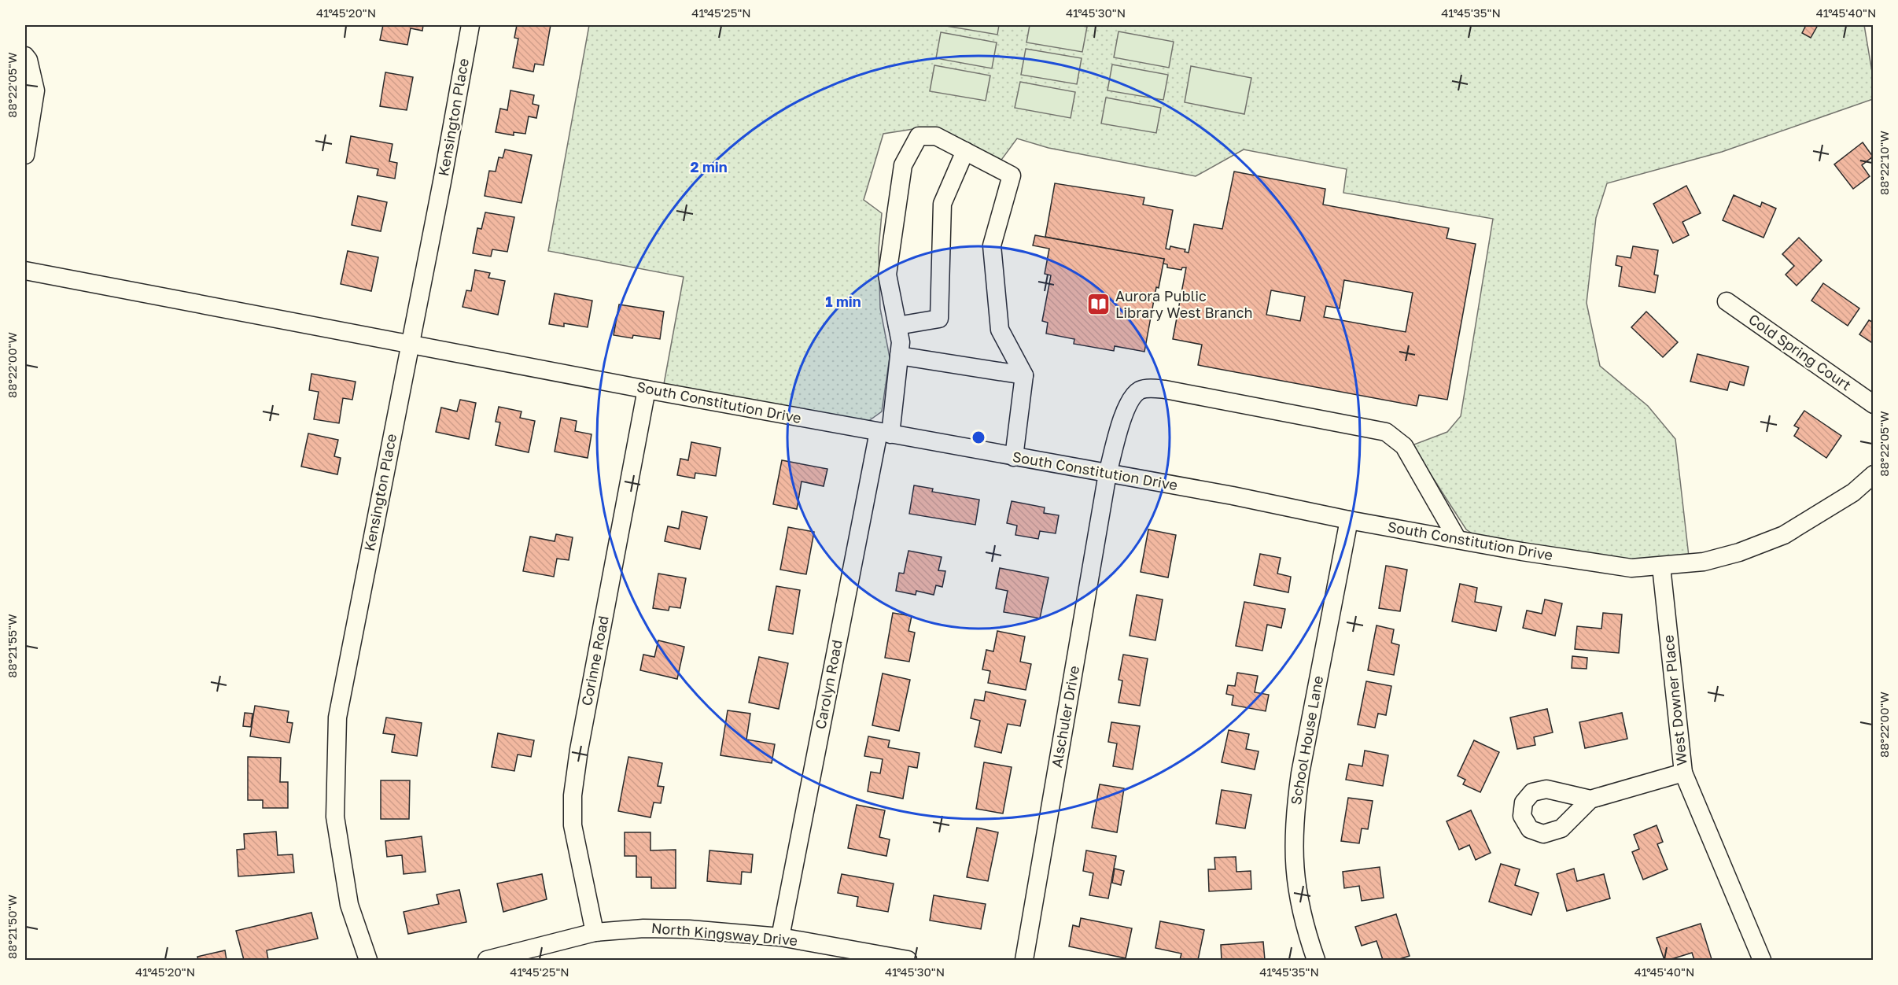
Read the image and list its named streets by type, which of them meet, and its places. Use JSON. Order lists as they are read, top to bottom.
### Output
{
  "streets": {
    "street": [
      "Kensington Place",
      "Cold Spring Court",
      "South Constitution Drive",
      "Corinne Road",
      "Carolyn Road",
      "West Downer Place",
      "Alschuler Drive",
      "School House Lane",
      "North Kingsway Drive"
    ]
  },
  "crossings": [
    ["Kensington Place", "South Constitution Drive"],
    ["South Constitution Drive", "Corinne Road"],
    ["South Constitution Drive", "Carolyn Road"],
    ["South Constitution Drive", "West Downer Place"],
    ["South Constitution Drive", "Alschuler Drive"],
    ["South Constitution Drive", "School House Lane"],
    ["Corinne Road", "North Kingsway Drive"],
    ["Carolyn Road", "North Kingsway Drive"]
  ],
  "places": {
    "library": ["Aurora Public Library West Branch"]
  },
  "coordinates": [
    "41°45'20\"N",
    "41°45'25\"N",
    "41°45'30\"N",
    "41°45'35\"N",
    "41°45'40\"N",
    "88°22'05\"W",
    "88°22'10\"W",
    "88°22'00\"W",
    "88°21'55\"W",
    "88°21'50\"W"
  ],
  "rings": ["2 min", "1 min"]
}
